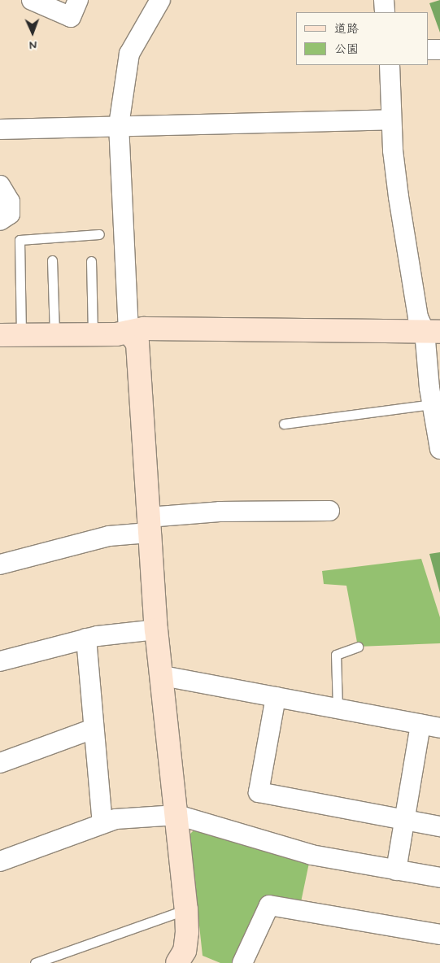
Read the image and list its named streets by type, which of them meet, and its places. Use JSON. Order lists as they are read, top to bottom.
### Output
{
  "legend": ["道路", "公園"],
  "north": "bottom"
}
